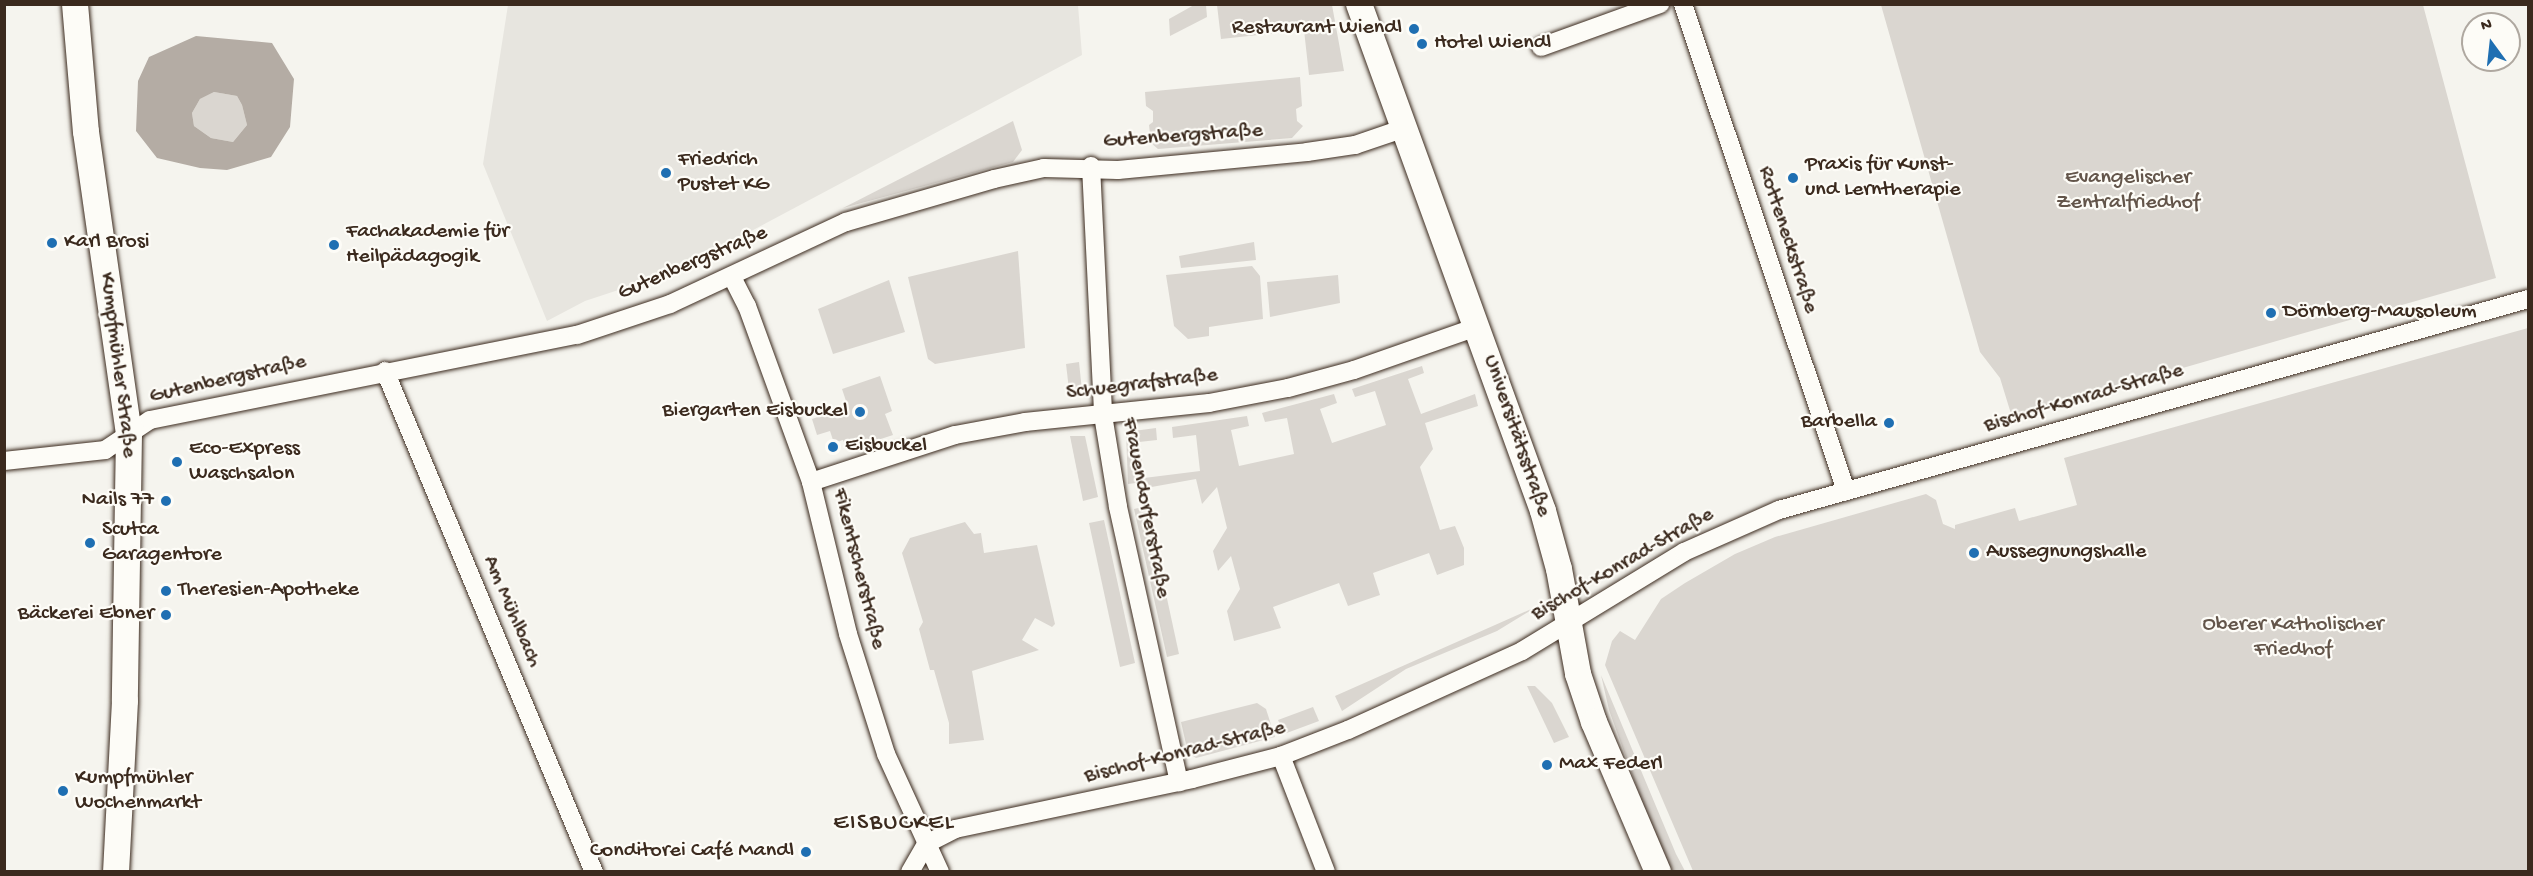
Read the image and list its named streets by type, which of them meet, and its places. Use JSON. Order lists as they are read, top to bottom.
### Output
{
  "streets": {
    "street": [
      "Gutenbergstraße",
      "Rotteneckstraße",
      "Kumpfmühler Straße",
      "Schuegrafstraße",
      "Bischof-Konrad-Straße",
      "Universitätsstraße",
      "Frauendorferstraße",
      "Fikentscherstraße",
      "Am Mühlbach"
    ]
  },
  "crossings": [
    ["Gutenbergstraße", "Kumpfmühler Straße"],
    ["Gutenbergstraße", "Universitätsstraße"],
    ["Gutenbergstraße", "Frauendorferstraße"],
    ["Gutenbergstraße", "Fikentscherstraße"],
    ["Gutenbergstraße", "Am Mühlbach"],
    ["Rotteneckstraße", "Bischof-Konrad-Straße"],
    ["Schuegrafstraße", "Universitätsstraße"],
    ["Schuegrafstraße", "Frauendorferstraße"],
    ["Schuegrafstraße", "Fikentscherstraße"],
    ["Bischof-Konrad-Straße", "Universitätsstraße"],
    ["Bischof-Konrad-Straße", "Frauendorferstraße"],
    ["Bischof-Konrad-Straße", "Fikentscherstraße"]
  ],
  "districts": ["EISBUCKEL"],
  "parks": ["Evangelischer Zentralfriedhof", "Oberer Katholischer Friedhof"],
  "places": [
    "Restaurant Wiendl",
    "Hotel Wiendl",
    "Friedrich Pustet KG",
    "Praxis für Kunst- und Lerntherapie",
    "Karl Brosi",
    "Fachakademie für Heilpädagogik",
    "Dörnberg-Mausoleum",
    "Biergarten Eisbuckel",
    "Barbella",
    "Eisbuckel",
    "Eco-Express Waschsalon",
    "Nails 77",
    "Scutca Garagentore",
    "Aussegnungshalle",
    "Theresien-Apotheke",
    "Bäckerei Ebner",
    "Max Federl",
    "Kumpfmühler Wochenmarkt",
    "Conditorei Café Mandl"
  ],
  "north": "top"
}
